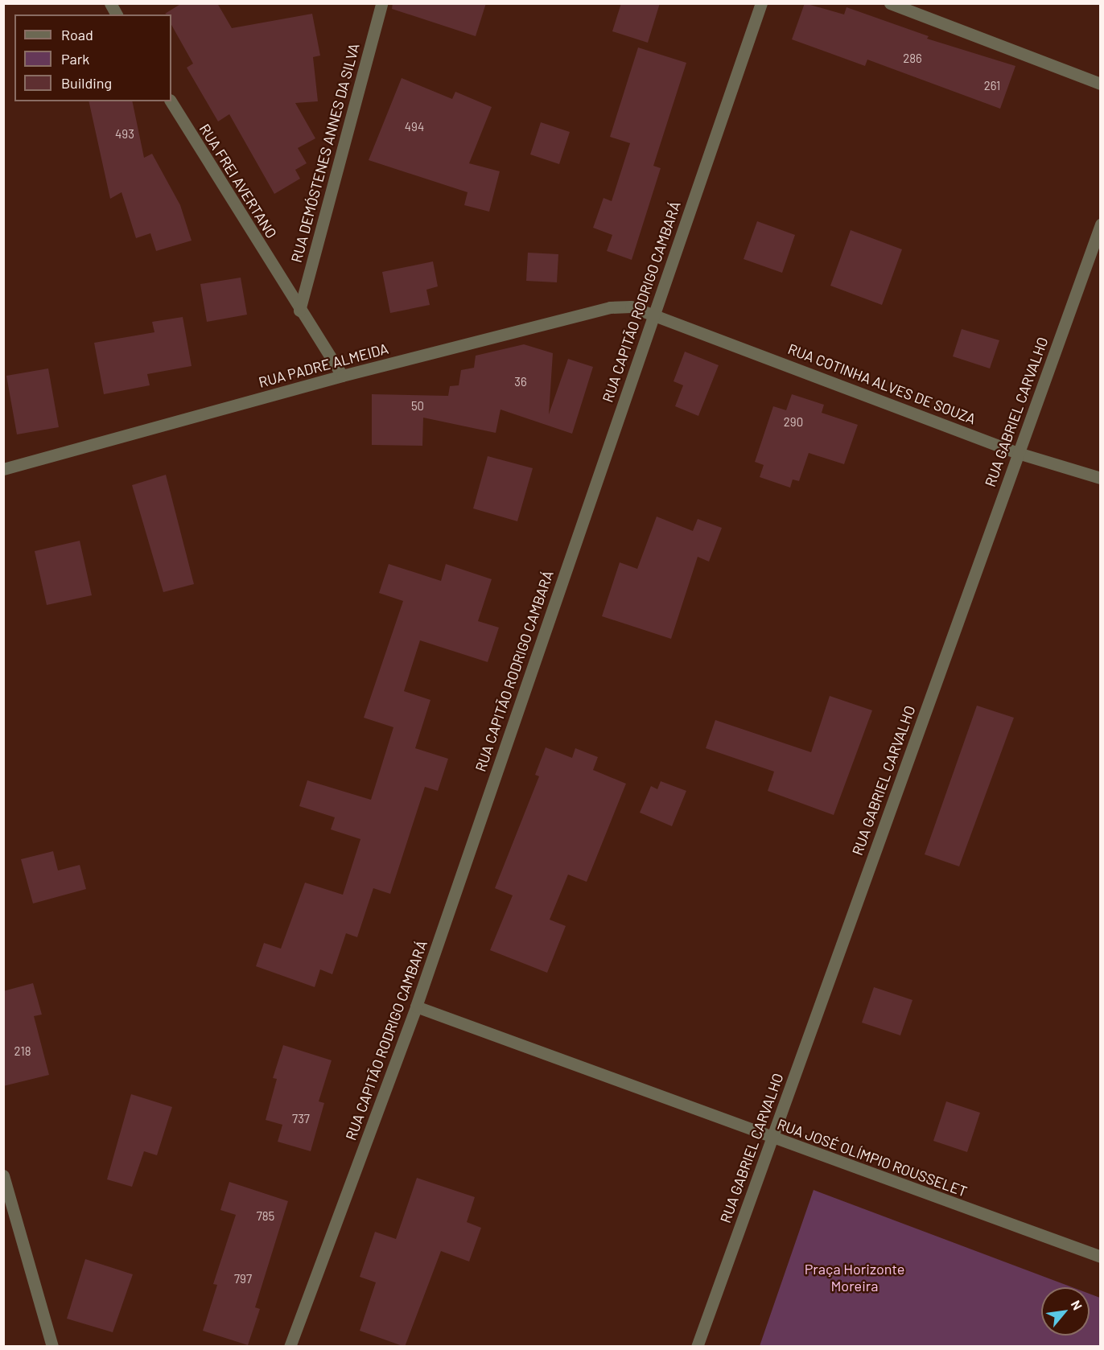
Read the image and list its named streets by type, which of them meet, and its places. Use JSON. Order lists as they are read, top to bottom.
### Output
{
  "streets": {
    "street": [
      "RUA DEMÓSTENES ANNES DA SILVA",
      "RUA FREI AVERTANO",
      "RUA CAPITÃO RODRIGO CAMBARÁ",
      "RUA PADRE ALMEIDA",
      "RUA COTINHA ALVES DE SOUZA",
      "RUA GABRIEL CARVALHO",
      "RUA JOSÉ OLÍMPIO ROUSSELET"
    ]
  },
  "crossings": [
    ["RUA DEMÓSTENES ANNES DA SILVA", "RUA FREI AVERTANO"],
    ["RUA FREI AVERTANO", "RUA PADRE ALMEIDA"],
    ["RUA CAPITÃO RODRIGO CAMBARÁ", "RUA PADRE ALMEIDA"],
    ["RUA CAPITÃO RODRIGO CAMBARÁ", "RUA COTINHA ALVES DE SOUZA"],
    ["RUA CAPITÃO RODRIGO CAMBARÁ", "RUA JOSÉ OLÍMPIO ROUSSELET"],
    ["RUA PADRE ALMEIDA", "RUA COTINHA ALVES DE SOUZA"],
    ["RUA COTINHA ALVES DE SOUZA", "RUA GABRIEL CARVALHO"],
    ["RUA GABRIEL CARVALHO", "RUA JOSÉ OLÍMPIO ROUSSELET"]
  ],
  "parks": ["Praça Horizonte Moreira"],
  "house_numbers": [
    "286",
    "261",
    "494",
    "493",
    "36",
    "50",
    "290",
    "218",
    "737",
    "785",
    "797"
  ],
  "legend": ["Road", "Park", "Building"],
  "north": "top right"
}
